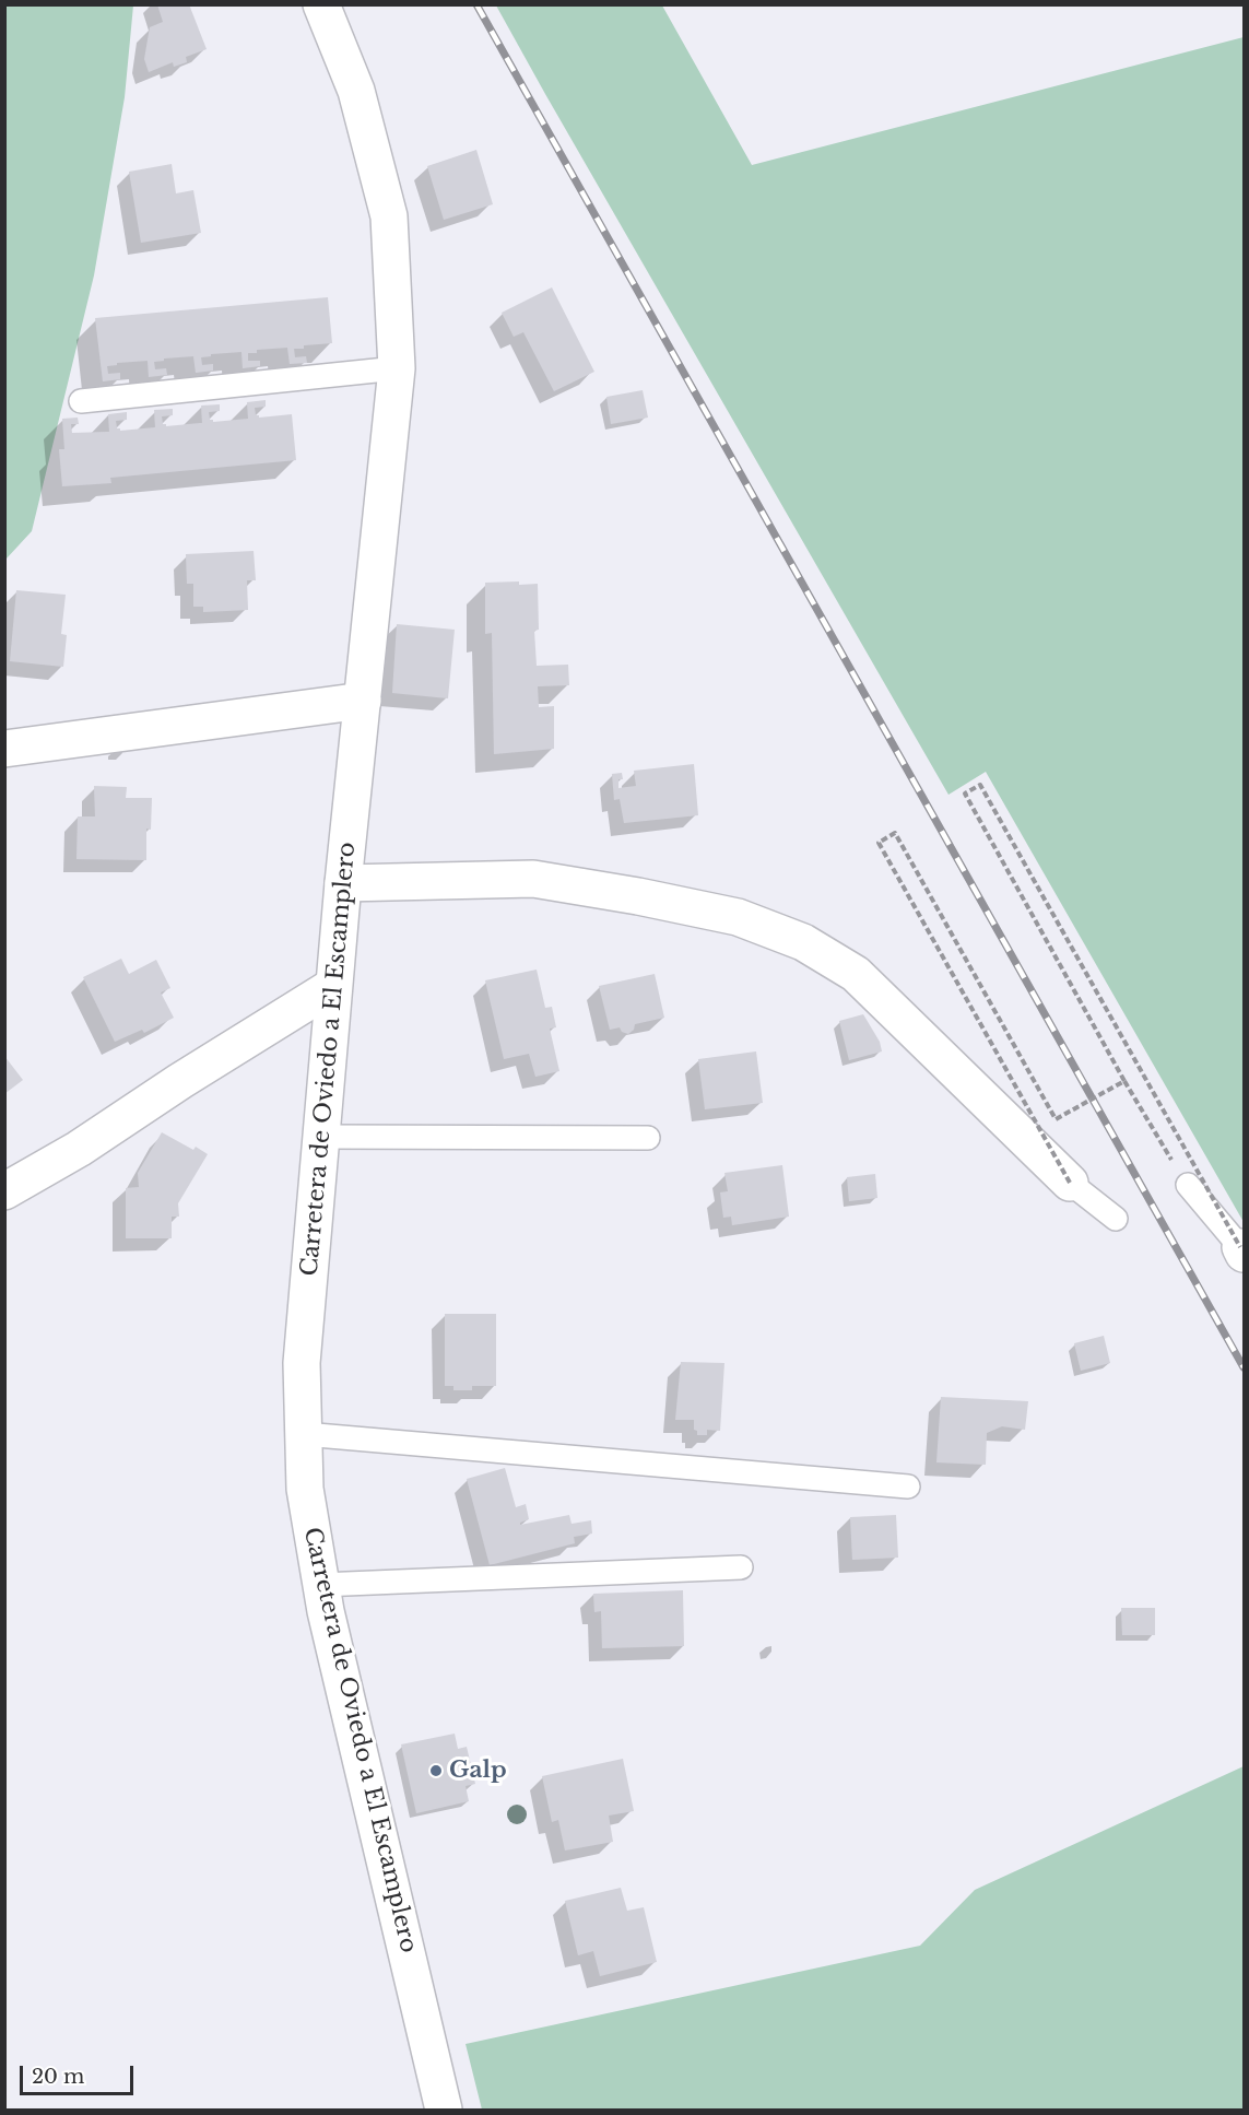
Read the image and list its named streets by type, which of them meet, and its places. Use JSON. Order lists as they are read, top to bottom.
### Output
{
  "streets": {
    "street": ["Carretera de Oviedo a El Escamplero"]
  },
  "places": ["Galp"],
  "scale_bar": "20 m"
}
